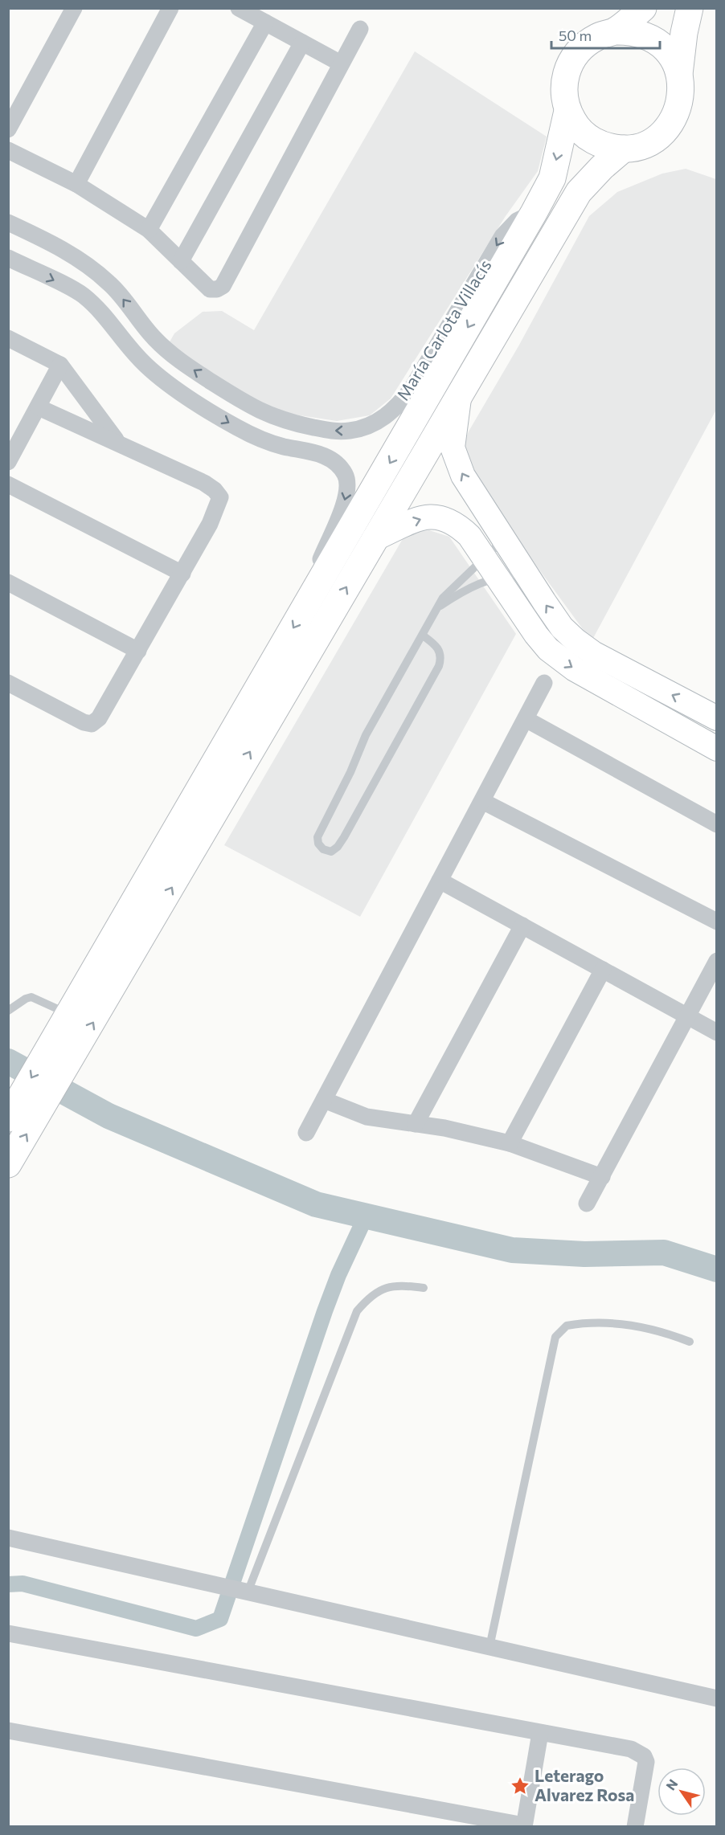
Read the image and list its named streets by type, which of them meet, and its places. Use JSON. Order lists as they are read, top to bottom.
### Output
{
  "streets": {
    "street": ["María Carlota Villacís"]
  },
  "places": {
    "place": ["Leterago Alvarez Rosa"]
  },
  "scale_bar": "50 m",
  "north": "top left"
}
